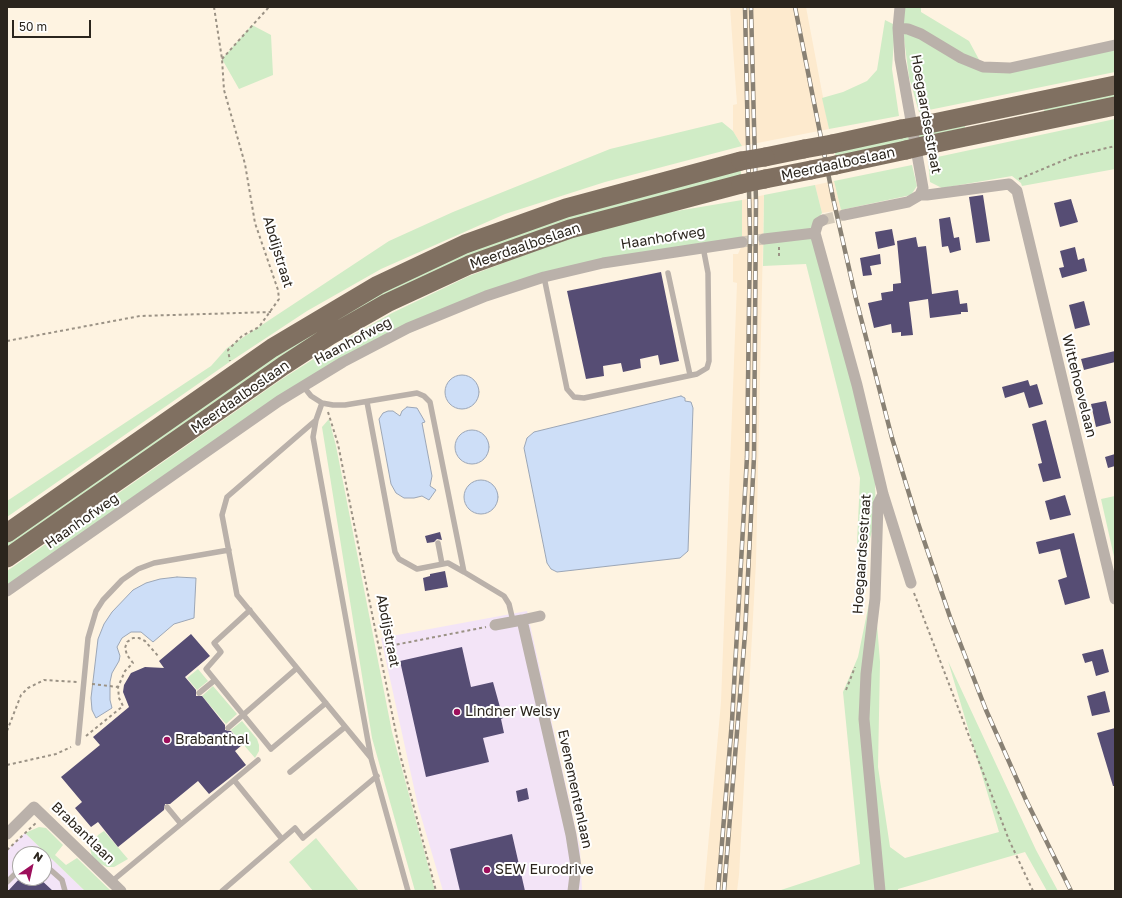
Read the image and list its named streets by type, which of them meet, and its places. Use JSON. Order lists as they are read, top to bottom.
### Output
{
  "streets": {
    "highway": ["Meerdaalboslaan"],
    "street": [
      "Hoegaardsestraat",
      "Haanhofweg",
      "Wittehoevelaan",
      "Evenementenlaan",
      "Brabantlaan"
    ],
    "path": ["Abdijstraat"]
  },
  "places": ["Lindner Welsy", "Brabanthal", "SEW Eurodrive"],
  "scale_bar": "50 m",
  "north": "top right"
}
